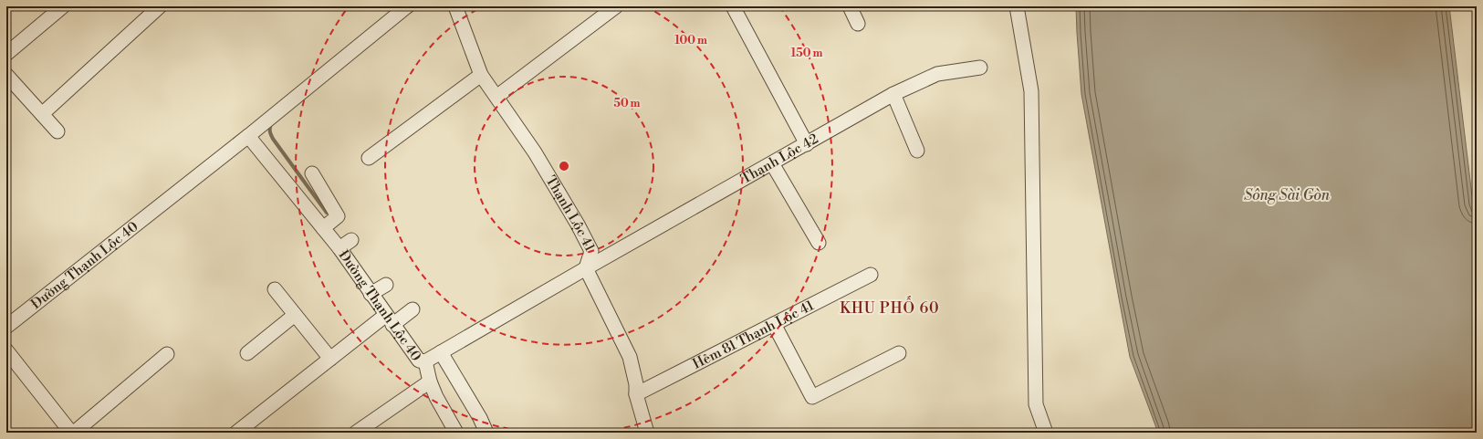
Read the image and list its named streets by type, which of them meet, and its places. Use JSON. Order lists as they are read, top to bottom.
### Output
{
  "streets": {
    "street": [
      "Thạnh Lộc 42",
      "Thạnh Lộc 41",
      "Đường Thạnh Lộc 40",
      "Hẻm 81 Thạnh Lộc 41"
    ]
  },
  "crossings": [
    ["Thạnh Lộc 42", "Thạnh Lộc 41"],
    ["Thạnh Lộc 42", "Đường Thạnh Lộc 40"],
    ["Thạnh Lộc 41", "Đường Thạnh Lộc 40"],
    ["Thạnh Lộc 41", "Hẻm 81 Thạnh Lộc 41"]
  ],
  "districts": ["KHU PHỐ 60"],
  "water": ["Sông Sài Gòn"],
  "rings": ["100 m", "150 m", "50 m"]
}
